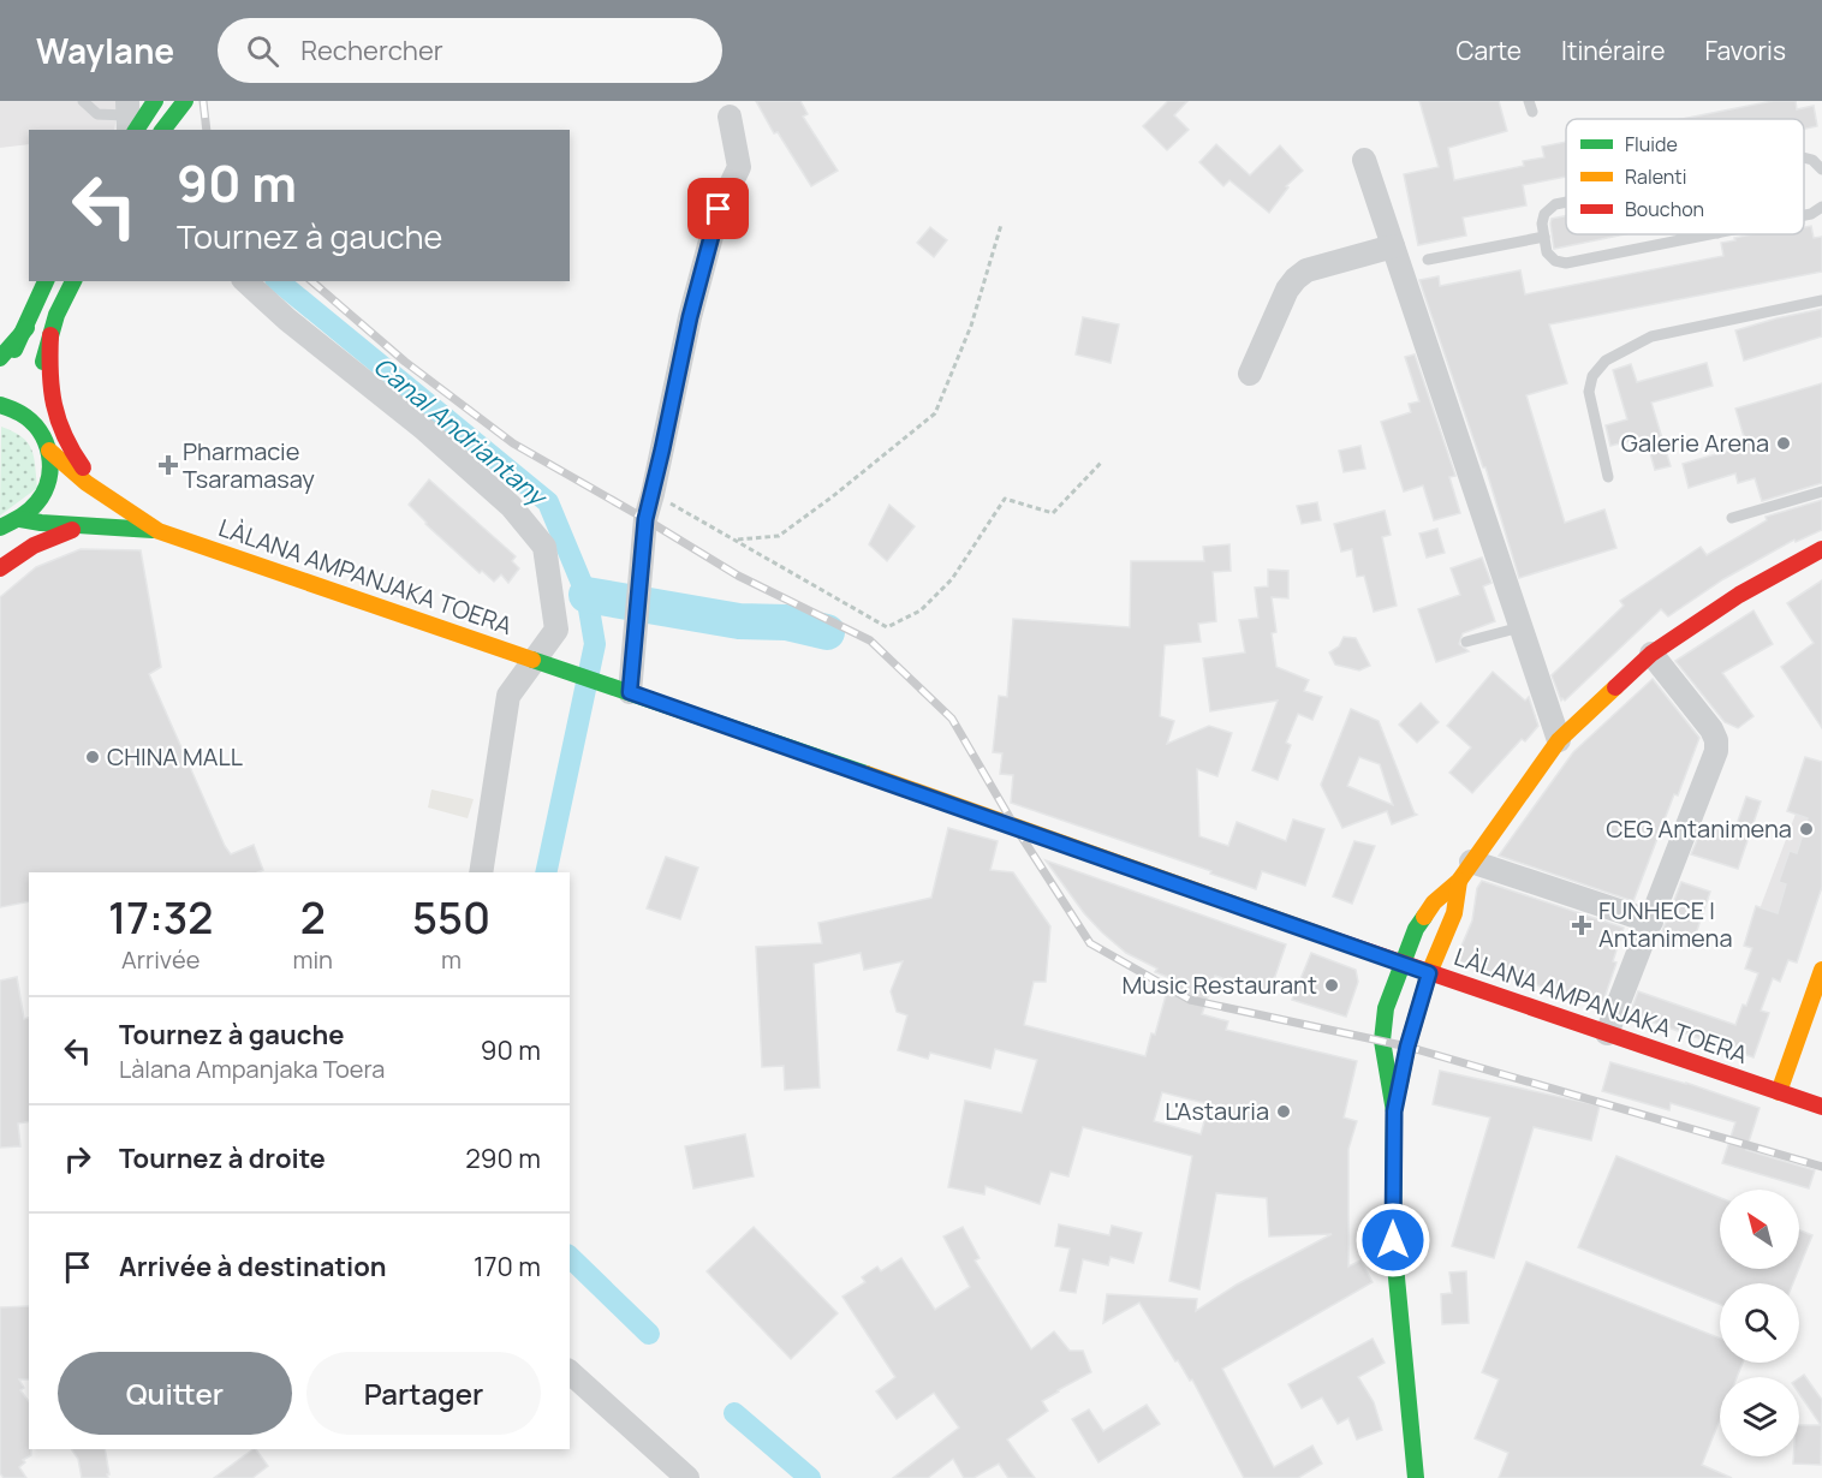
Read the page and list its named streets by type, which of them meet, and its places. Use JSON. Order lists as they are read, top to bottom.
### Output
{
  "streets": {
    "main road": ["LÀLANA AMPANJAKA TOERA"]
  },
  "water": ["Canal Andriantany"],
  "places": {
    "other": [
      "Galerie Arena",
      "CHINA MALL",
      "CEG Antanimena",
      "Music Restaurant",
      "L'Astauria"
    ],
    "health": ["Pharmacie Tsaramasay", "FUNHECE | Antanimena"]
  },
  "legend": ["Fluide", "Ralenti", "Bouchon"],
  "north": "top left",
  "page": {
    "header": "Waylane",
    "search": "Rechercher",
    "nav": ["Carte", "Itinéraire", "Favoris"],
    "turn": ["90 m", "Tournez à gauche"],
    "eta": [
      "17:32",
      "Arrivée",
      "2",
      "min",
      "550",
      "m"
    ],
    "list": [
      {
        "name": "Tournez à gauche",
        "note": "Làlana Ampanjaka Toera",
        "value": "90 m"
      },
      {
        "name": "Tournez à droite",
        "value": "290 m"
      },
      {
        "name": "Arrivée à destination",
        "value": "170 m"
      }
    ],
    "buttons": ["Quitter", "Partager"]
  }
}
